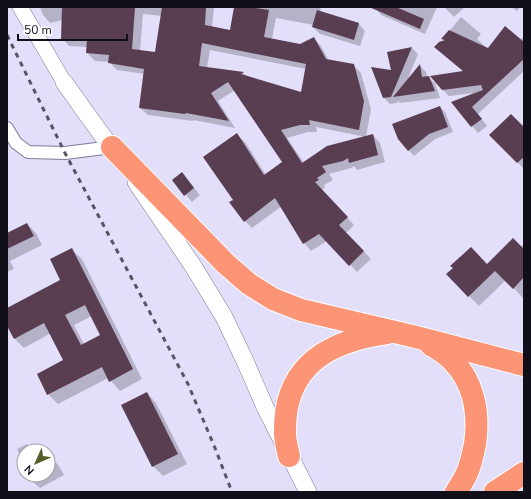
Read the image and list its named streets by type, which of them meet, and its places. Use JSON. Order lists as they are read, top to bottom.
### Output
{
  "scale_bar": "50 m",
  "north": "bottom left"
}
